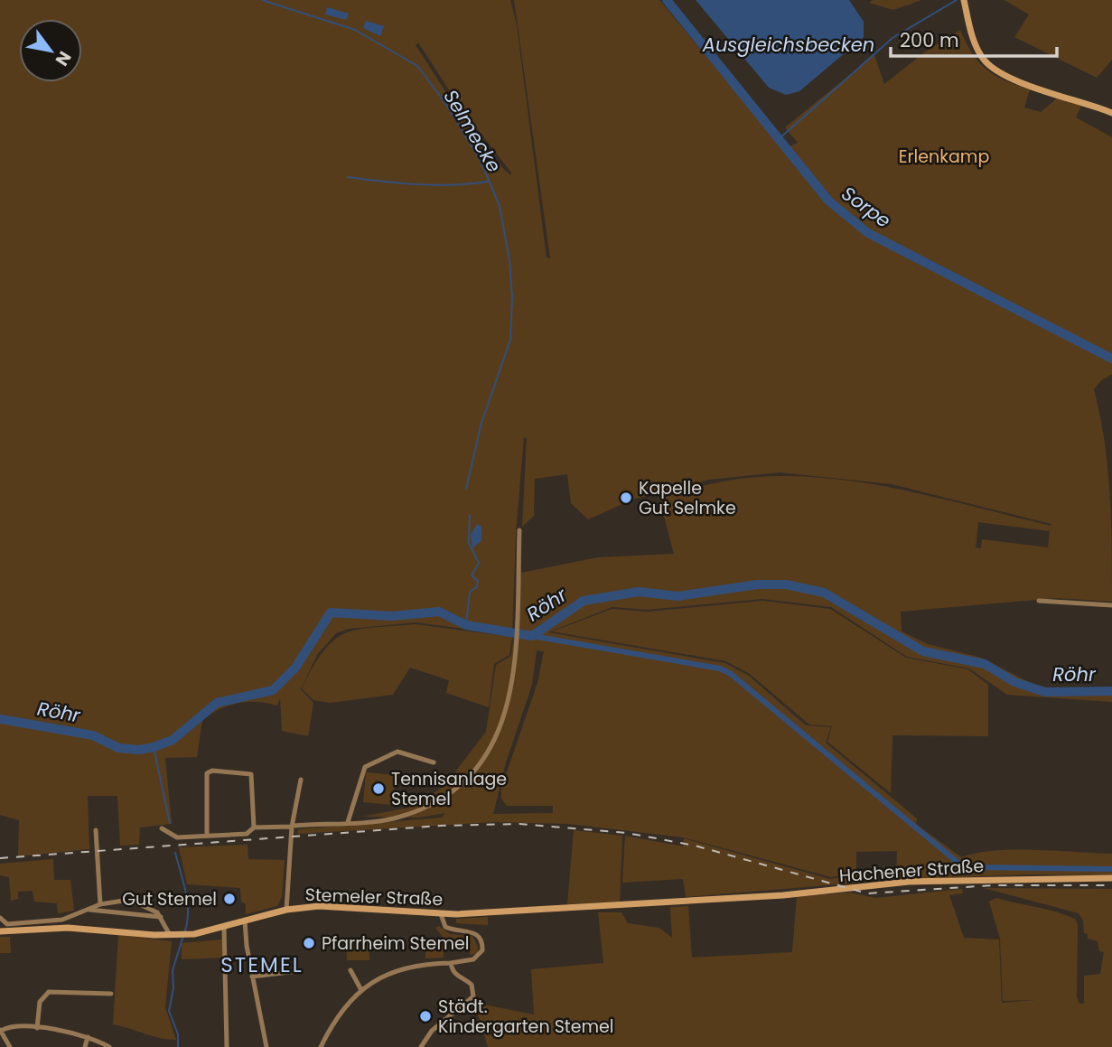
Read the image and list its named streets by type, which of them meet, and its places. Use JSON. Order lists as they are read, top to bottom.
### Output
{
  "streets": {
    "main road": ["Hachener Straße", "Stemeler Straße"]
  },
  "crossings": [
    ["Hachener Straße", "Stemeler Straße"]
  ],
  "districts": ["STEMEL"],
  "water": [
    "Ausgleichsbecken",
    "Selmecke",
    "Sorpe",
    "Röhr"
  ],
  "parks": ["Erlenkamp"],
  "places": [
    "Kapelle Gut Selmke",
    "Tennisanlage Stemel",
    "Gut Stemel",
    "Pfarrheim Stemel",
    "Städt. Kindergarten Stemel"
  ],
  "scale_bar": "200 m",
  "north": "bottom right"
}
